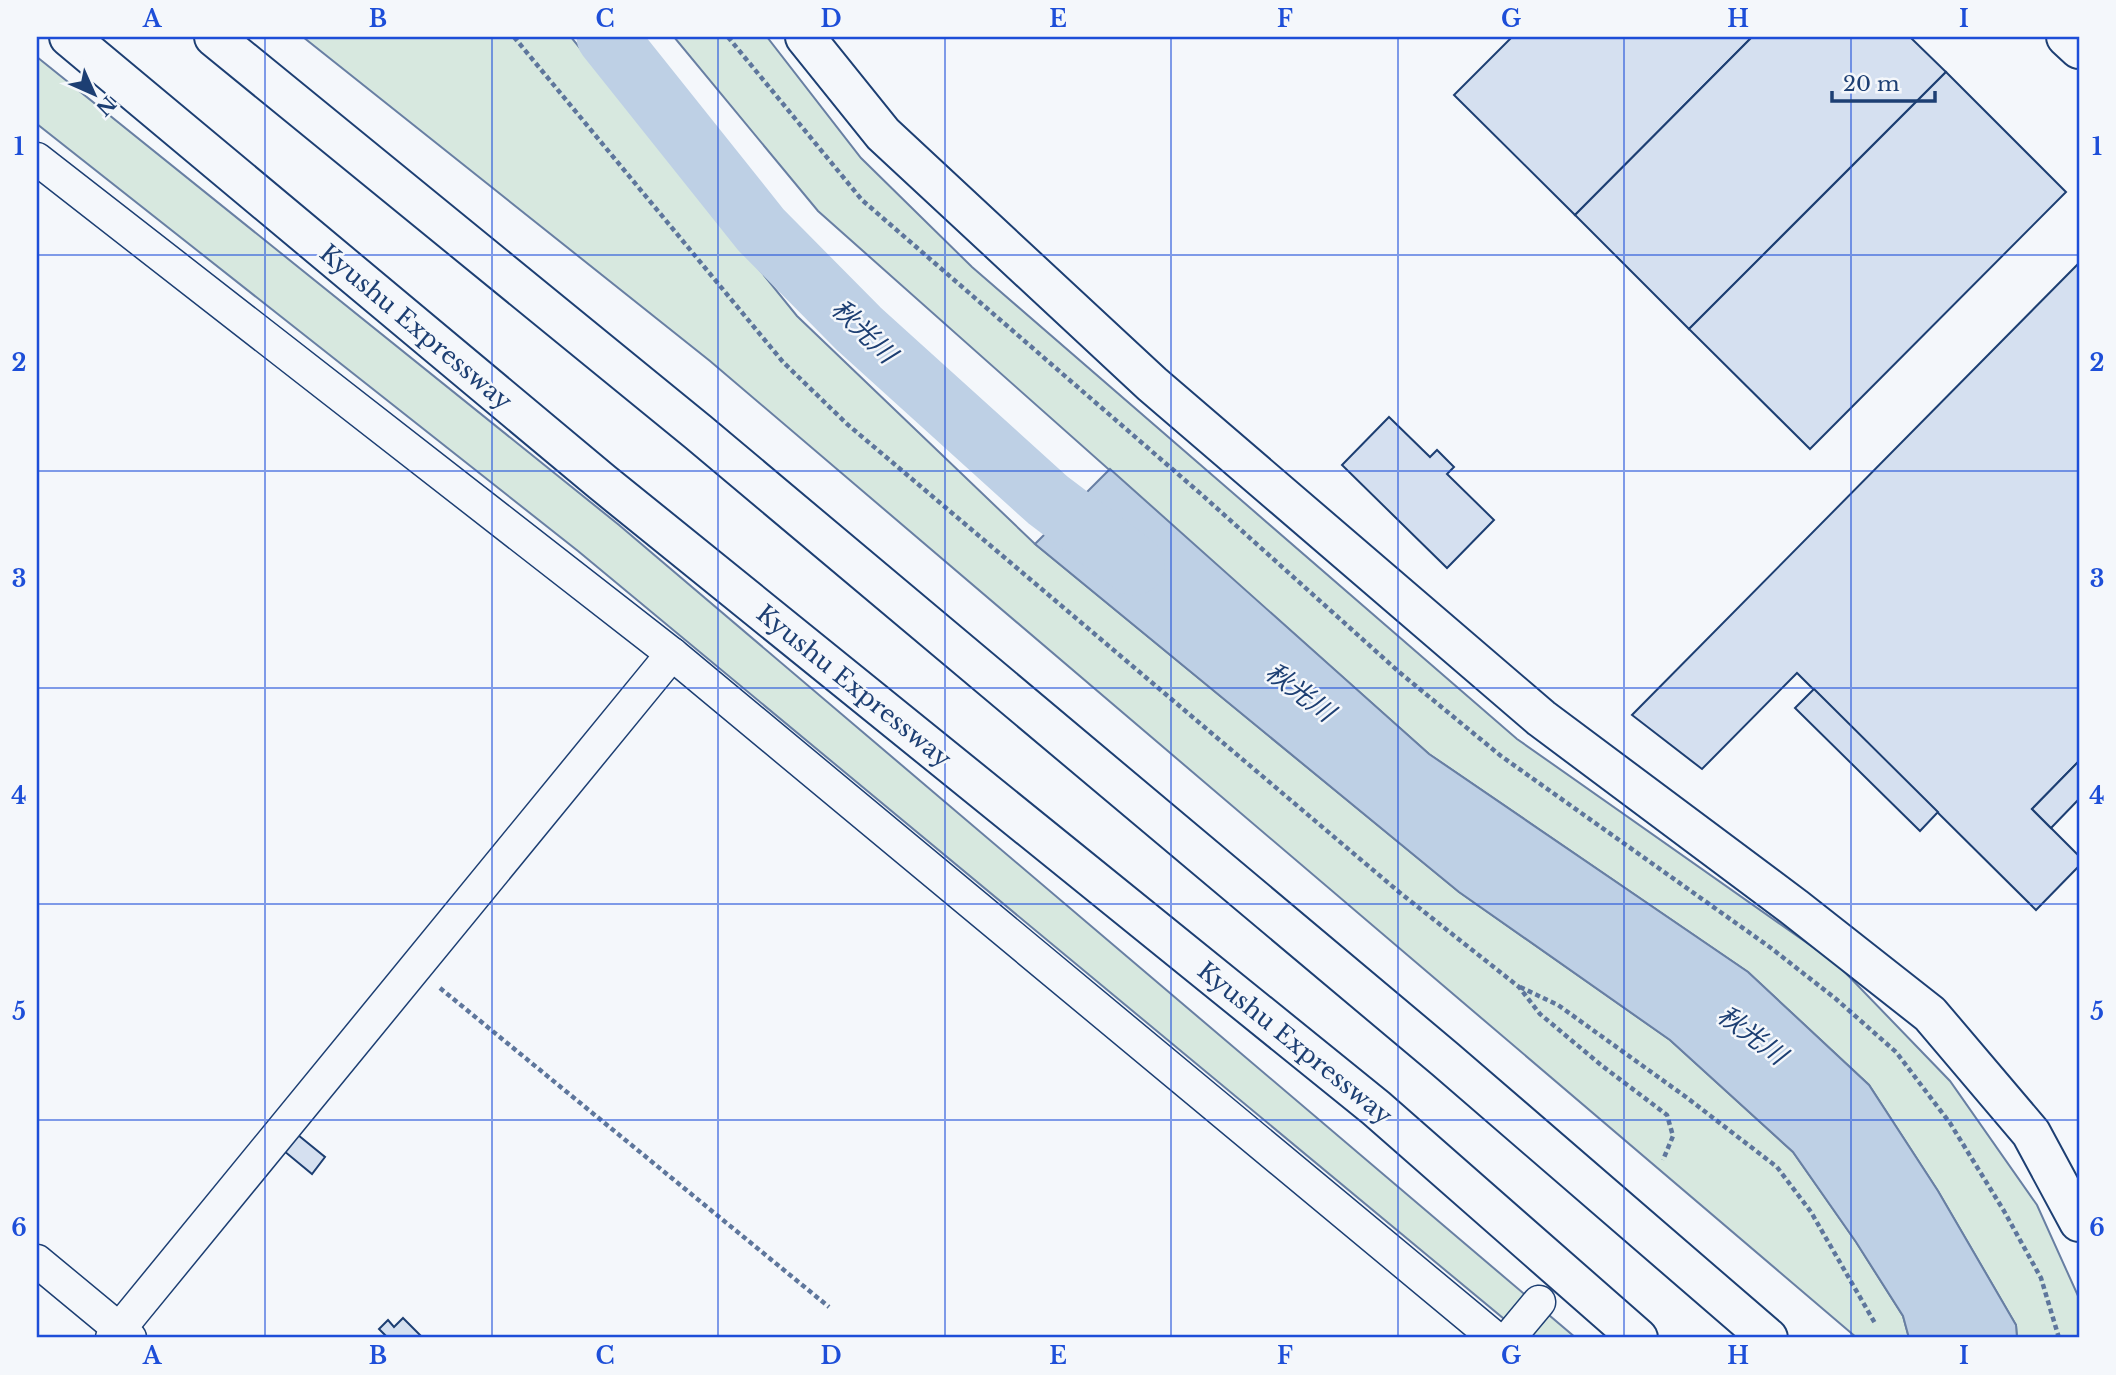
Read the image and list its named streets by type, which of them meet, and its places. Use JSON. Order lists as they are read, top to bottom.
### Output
{
  "streets": {
    "main road": ["Kyushu Expressway"]
  },
  "water": ["秋光川"],
  "scale_bar": "20 m",
  "north": "bottom right",
  "grid": {
    "columns": [
      "A",
      "B",
      "C",
      "D",
      "E",
      "F",
      "G",
      "H",
      "I"
    ],
    "rows": [
      "1",
      "2",
      "3",
      "4",
      "5",
      "6"
    ]
  }
}
